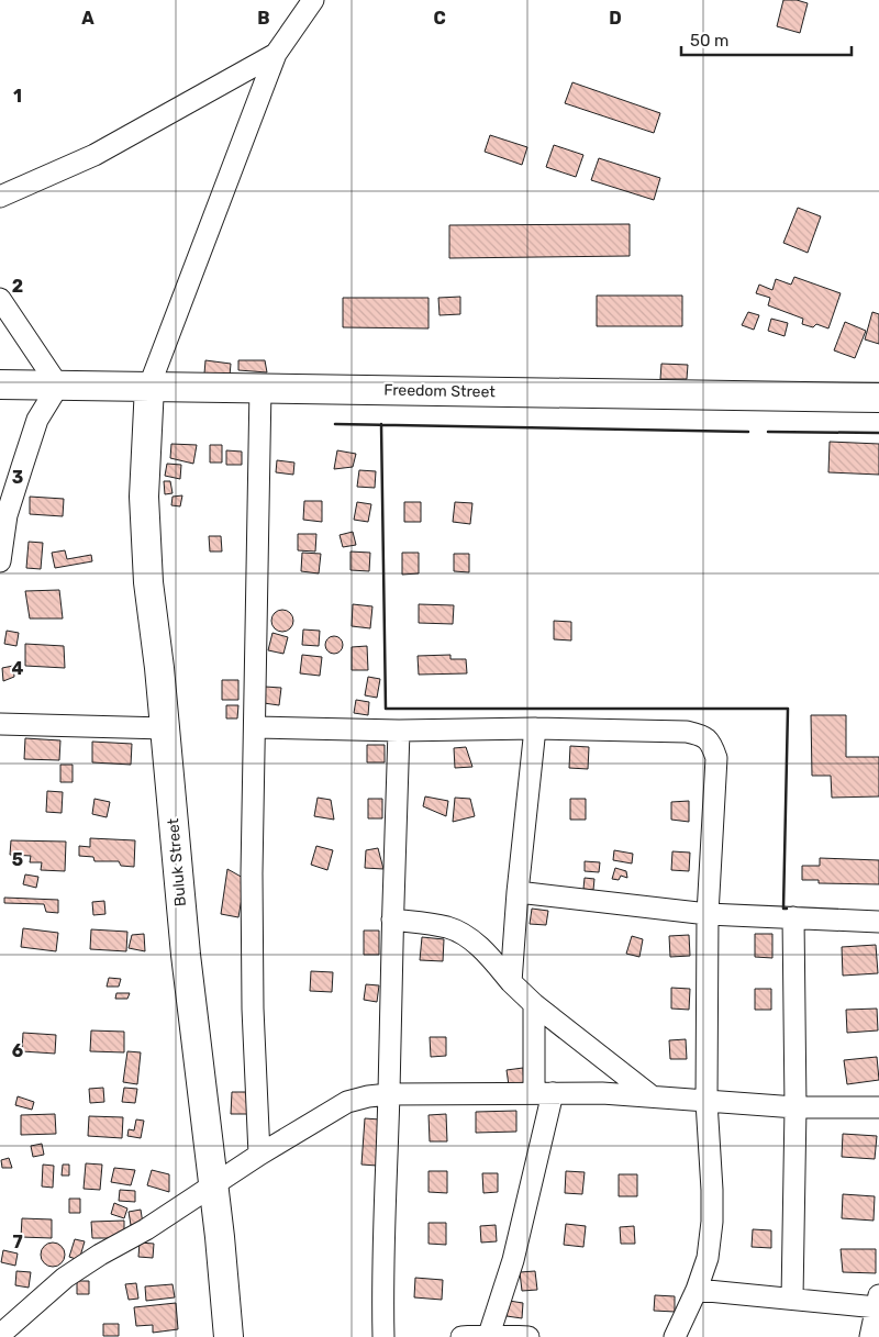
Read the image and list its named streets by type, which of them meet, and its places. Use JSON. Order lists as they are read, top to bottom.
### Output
{
  "streets": {
    "street": ["Freedom Street", "Buluk Street"]
  },
  "crossings": [
    ["Freedom Street", "Buluk Street"]
  ],
  "scale_bar": "50 m",
  "grid": {
    "columns": [
      "A",
      "B",
      "C",
      "D"
    ],
    "rows": [
      "1",
      "2",
      "3",
      "4",
      "5",
      "6",
      "7"
    ]
  }
}
